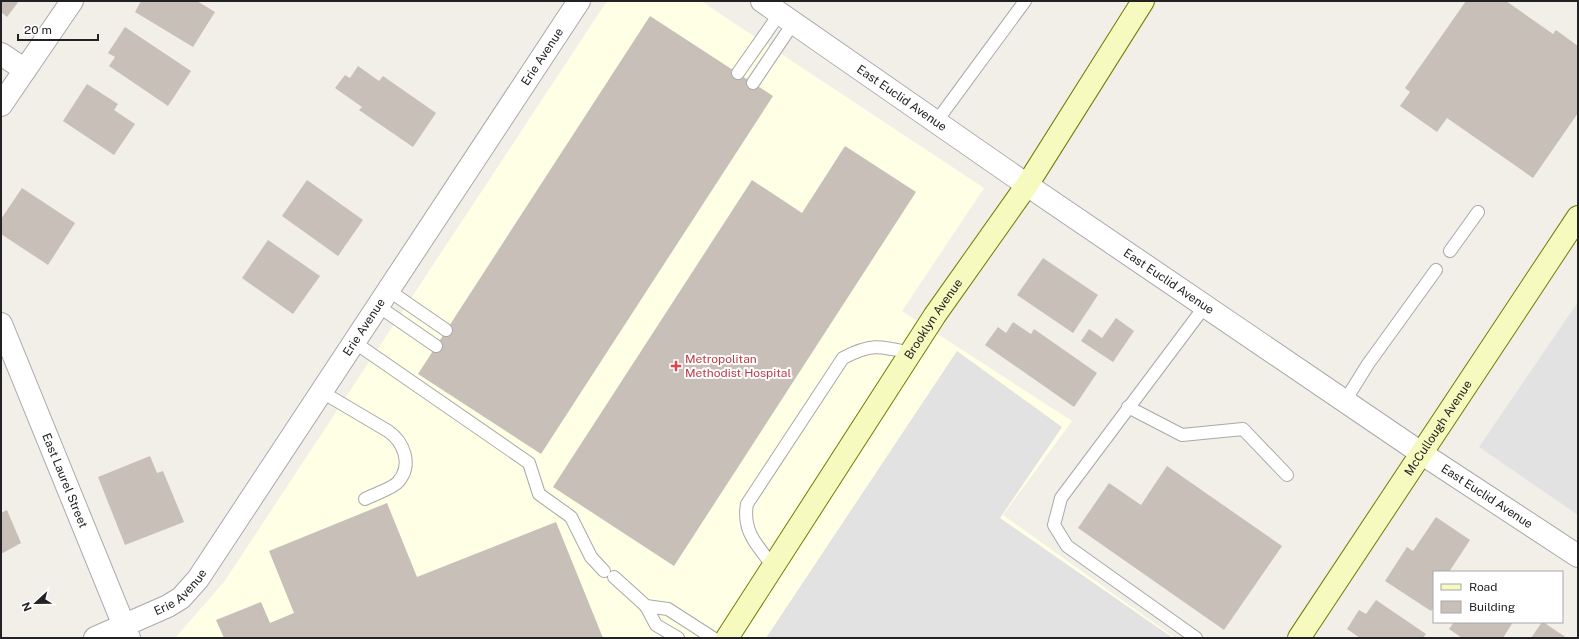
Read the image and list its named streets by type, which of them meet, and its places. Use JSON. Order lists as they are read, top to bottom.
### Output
{
  "streets": {
    "main road": ["Brooklyn Avenue", "McCullough Avenue"],
    "street": ["Erie Avenue", "East Euclid Avenue", "East Laurel Street"]
  },
  "crossings": [
    ["Erie Avenue", "East Laurel Street"],
    ["East Euclid Avenue", "Brooklyn Avenue"],
    ["East Euclid Avenue", "McCullough Avenue"]
  ],
  "places": {
    "health": ["Metropolitan Methodist Hospital"]
  },
  "legend": ["Road", "Building"],
  "scale_bar": "20 m",
  "north": "left"
}
